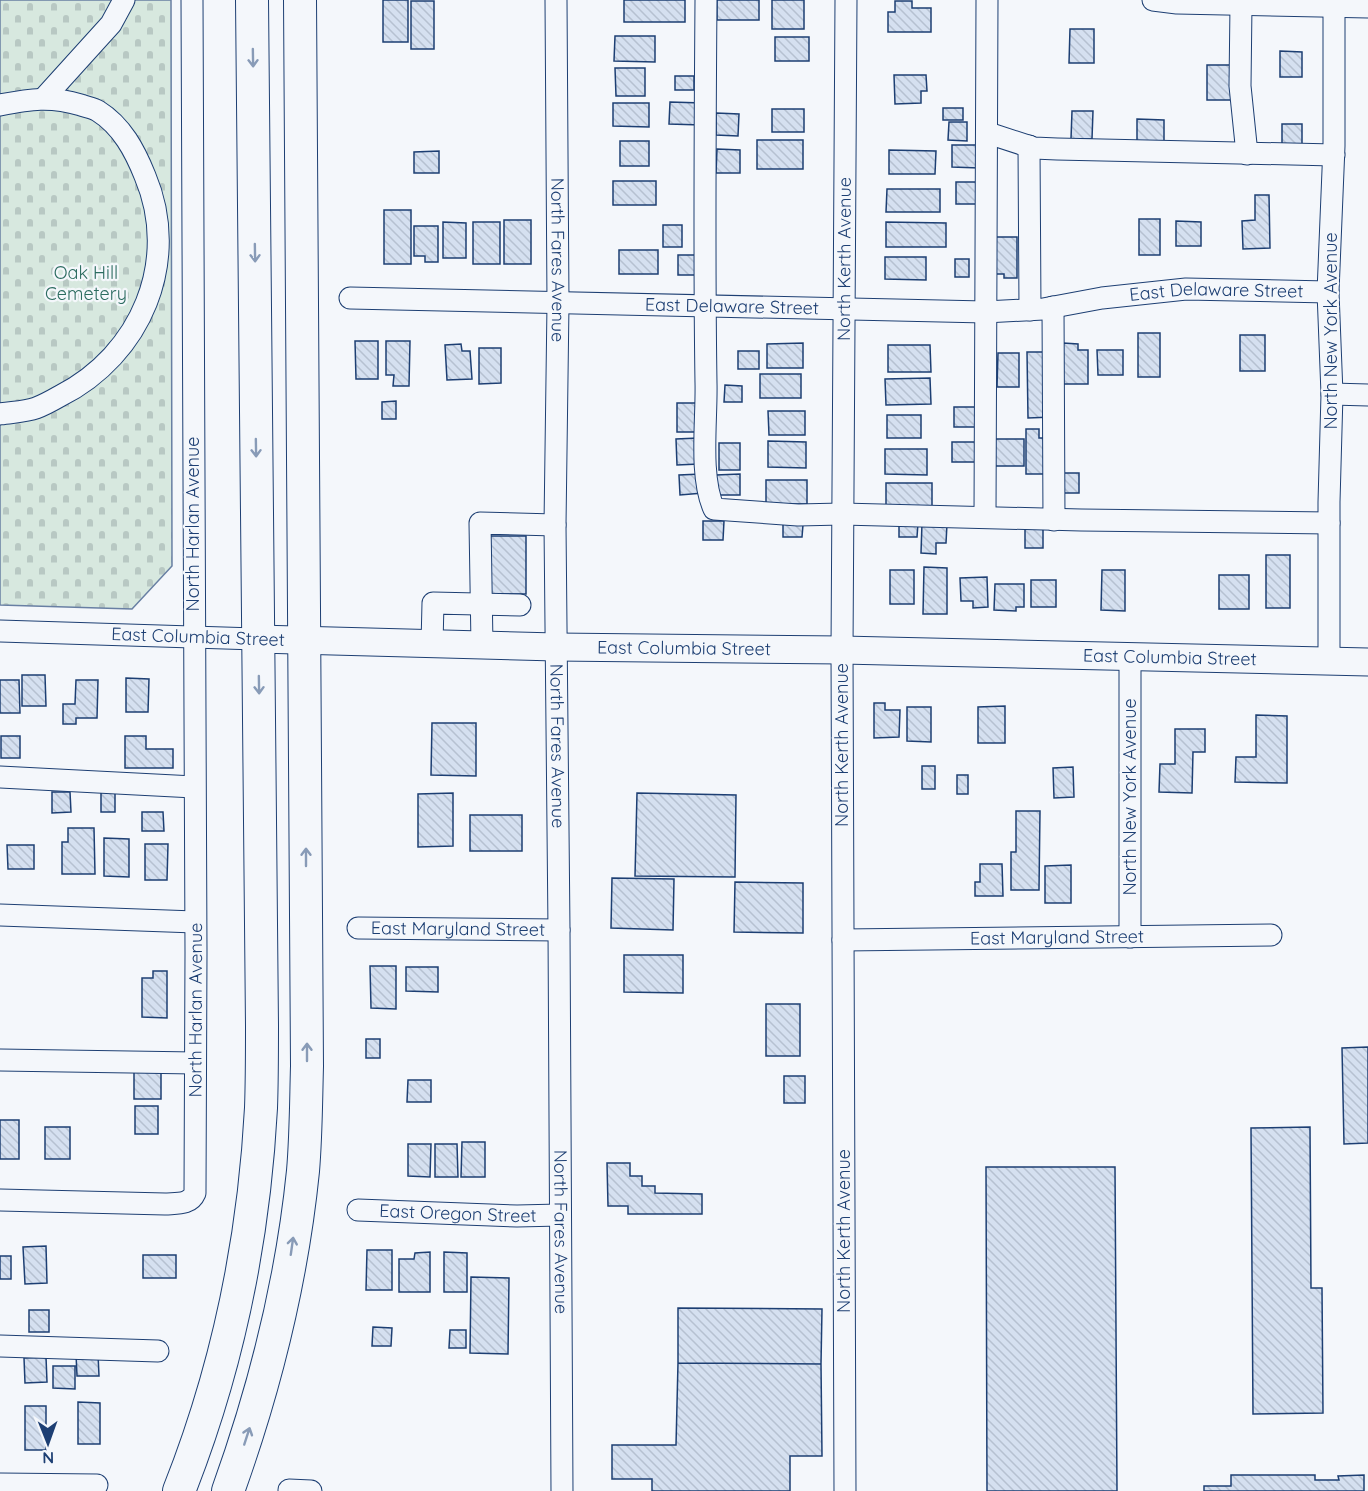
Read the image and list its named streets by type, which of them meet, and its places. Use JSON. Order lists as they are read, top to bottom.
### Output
{
  "streets": {
    "main road": ["East Columbia Street"],
    "street": [
      "North Fares Avenue",
      "North Kerth Avenue",
      "East Delaware Street",
      "North New York Avenue",
      "North Harlan Avenue",
      "East Maryland Street",
      "East Oregon Street"
    ]
  },
  "crossings": [
    ["North Fares Avenue", "East Delaware Street"],
    ["North Fares Avenue", "East Columbia Street"],
    ["North Fares Avenue", "East Maryland Street"],
    ["North Fares Avenue", "East Oregon Street"],
    ["North Kerth Avenue", "East Delaware Street"],
    ["North Kerth Avenue", "East Columbia Street"],
    ["North Kerth Avenue", "East Maryland Street"],
    ["East Delaware Street", "North New York Avenue"],
    ["North New York Avenue", "East Columbia Street"],
    ["North New York Avenue", "East Maryland Street"],
    ["North Harlan Avenue", "East Columbia Street"]
  ],
  "parks": ["Oak Hill Cemetery"],
  "north": "bottom"
}
